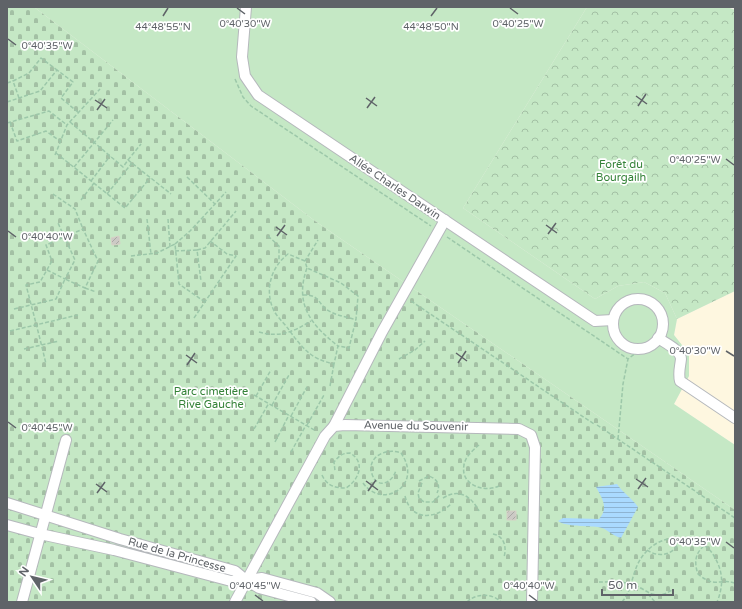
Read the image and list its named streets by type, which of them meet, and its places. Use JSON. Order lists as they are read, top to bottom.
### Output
{
  "streets": {
    "street": ["Allée Charles Darwin", "Avenue du Souvenir", "Rue de la Princesse"]
  },
  "parks": ["Forêt du Bourgailh", "Parc cimetière Rive Gauche"],
  "scale_bar": "50 m",
  "north": "top left",
  "coordinates": [
    "0°40'30\"W",
    "0°40'25\"W",
    "44°48'55\"N",
    "44°48'50\"N",
    "0°40'35\"W",
    "0°40'40\"W",
    "0°40'45\"W"
  ]
}
